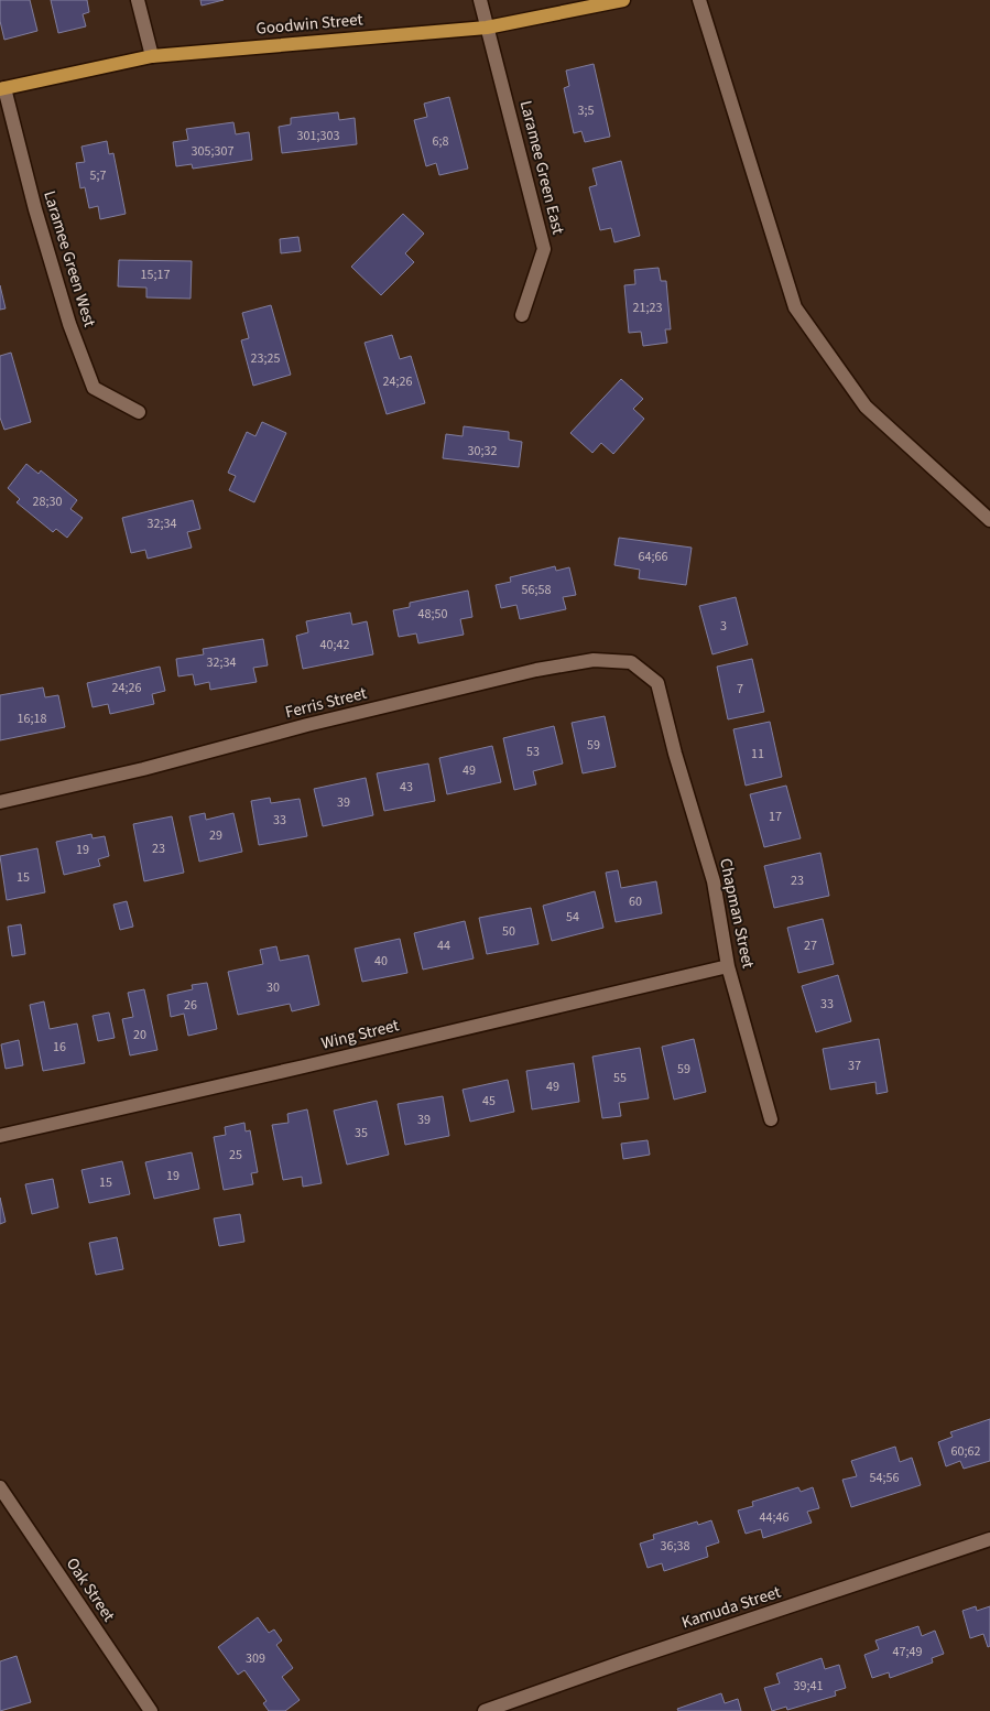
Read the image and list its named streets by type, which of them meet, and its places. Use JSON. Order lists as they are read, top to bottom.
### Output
{
  "streets": {
    "main road": ["Goodwin Street"],
    "street": [
      "Laramee Green East",
      "Laramee Green West",
      "Ferris Street",
      "Chapman Street",
      "Wing Street",
      "Oak Street",
      "Kamuda Street"
    ]
  },
  "crossings": [
    ["Goodwin Street", "Laramee Green East"],
    ["Goodwin Street", "Laramee Green West"],
    ["Ferris Street", "Chapman Street"],
    ["Chapman Street", "Wing Street"]
  ],
  "house_numbers": [
    "3;5",
    "301;303",
    "6;8",
    "305;307",
    "5;7",
    "15;17",
    "21;23",
    "23;25",
    "24;26",
    "30;32",
    "28;30",
    "32;34",
    "64;66",
    "56;58",
    "48;50",
    "3",
    "40;42",
    "32;34",
    "24;26",
    "7",
    "16;18",
    "59",
    "53",
    "11",
    "49",
    "43",
    "39",
    "17",
    "33",
    "29",
    "23",
    "19",
    "15",
    "23",
    "60",
    "54",
    "50",
    "44",
    "27",
    "40",
    "30",
    "33",
    "26",
    "20",
    "16",
    "37",
    "59",
    "55",
    "49",
    "45",
    "39",
    "35",
    "25",
    "19",
    "15",
    "60;62",
    "54;56",
    "44;46",
    "36;38",
    "47;49",
    "309",
    "39;41"
  ]
}
